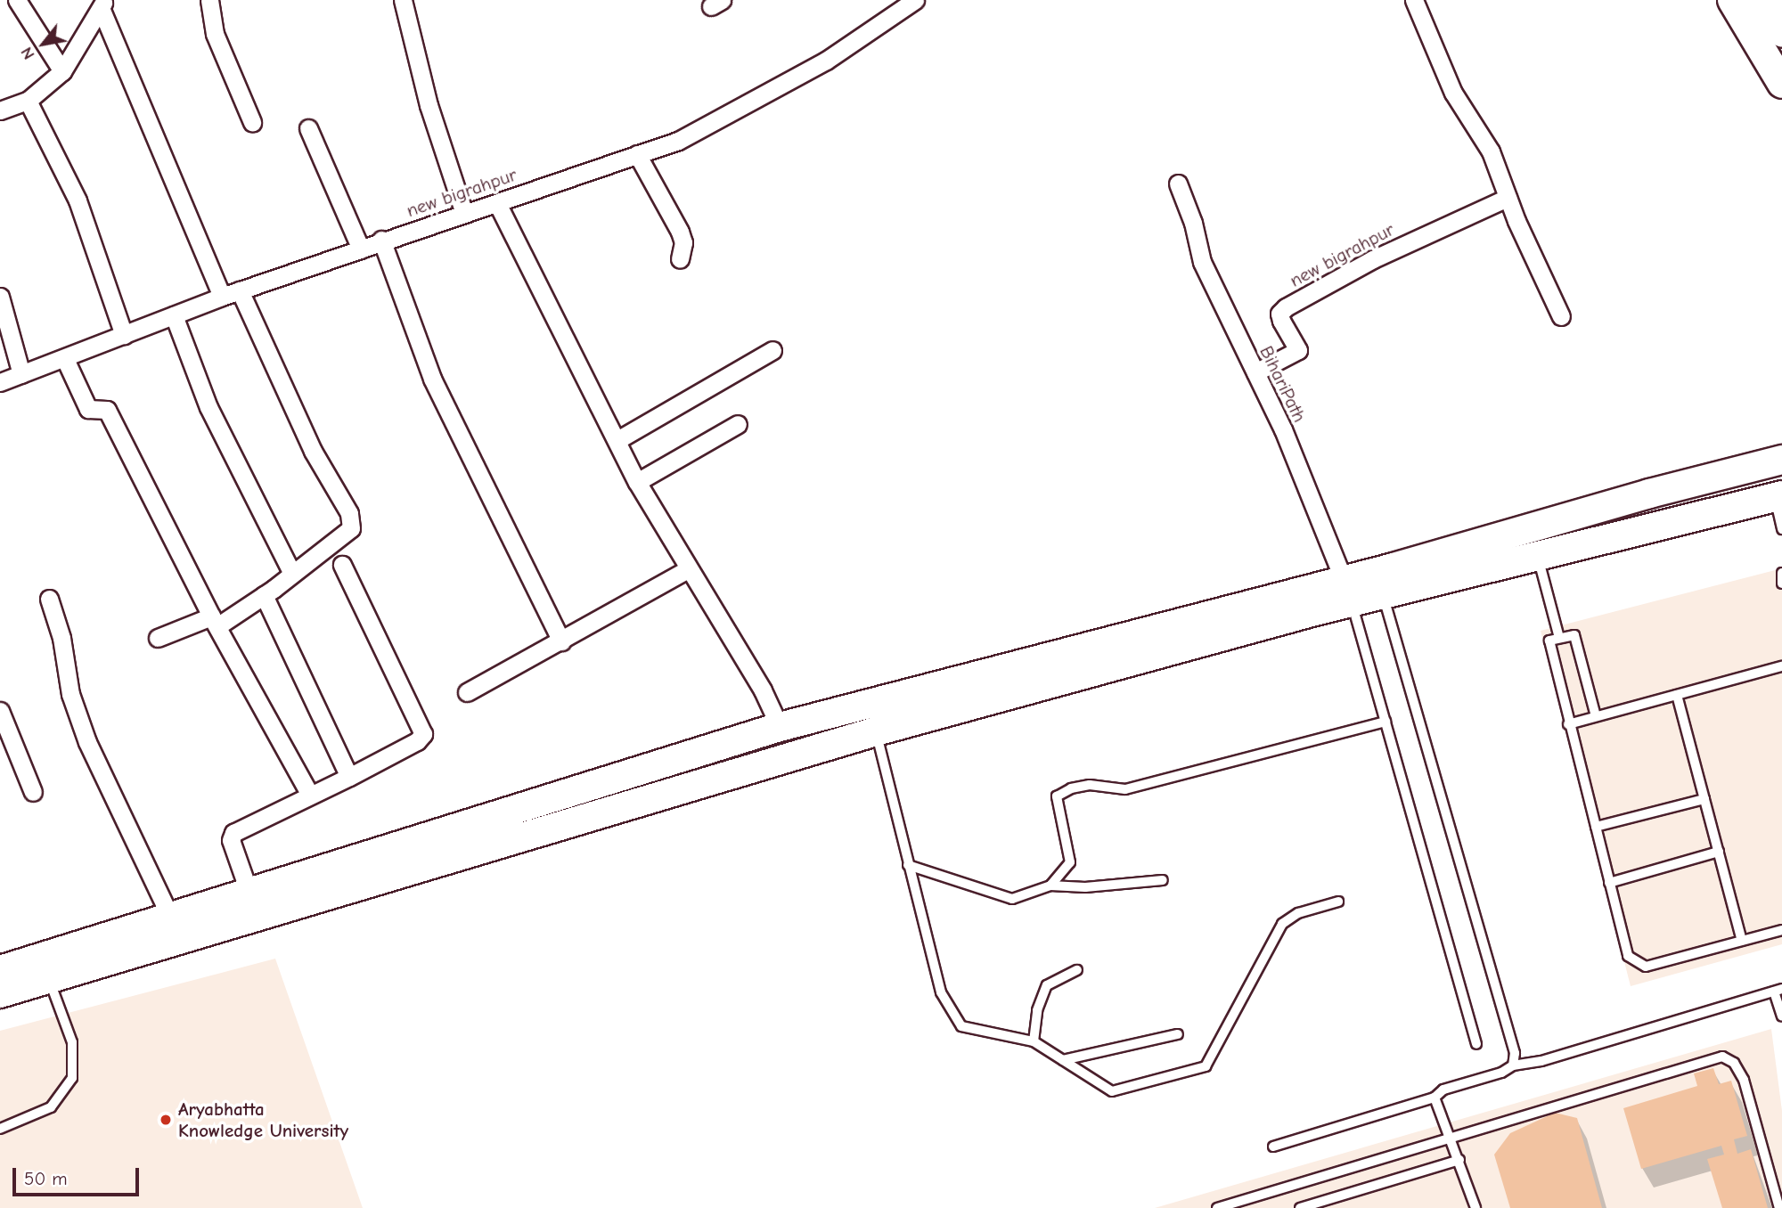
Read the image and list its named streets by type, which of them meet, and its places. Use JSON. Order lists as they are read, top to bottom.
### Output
{
  "streets": {
    "street": ["new bigrahpur", "BihariPath"]
  },
  "crossings": [
    ["new bigrahpur", "BihariPath"]
  ],
  "places": ["Aryabhatta Knowledge University"],
  "scale_bar": "50 m",
  "north": "bottom left"
}
